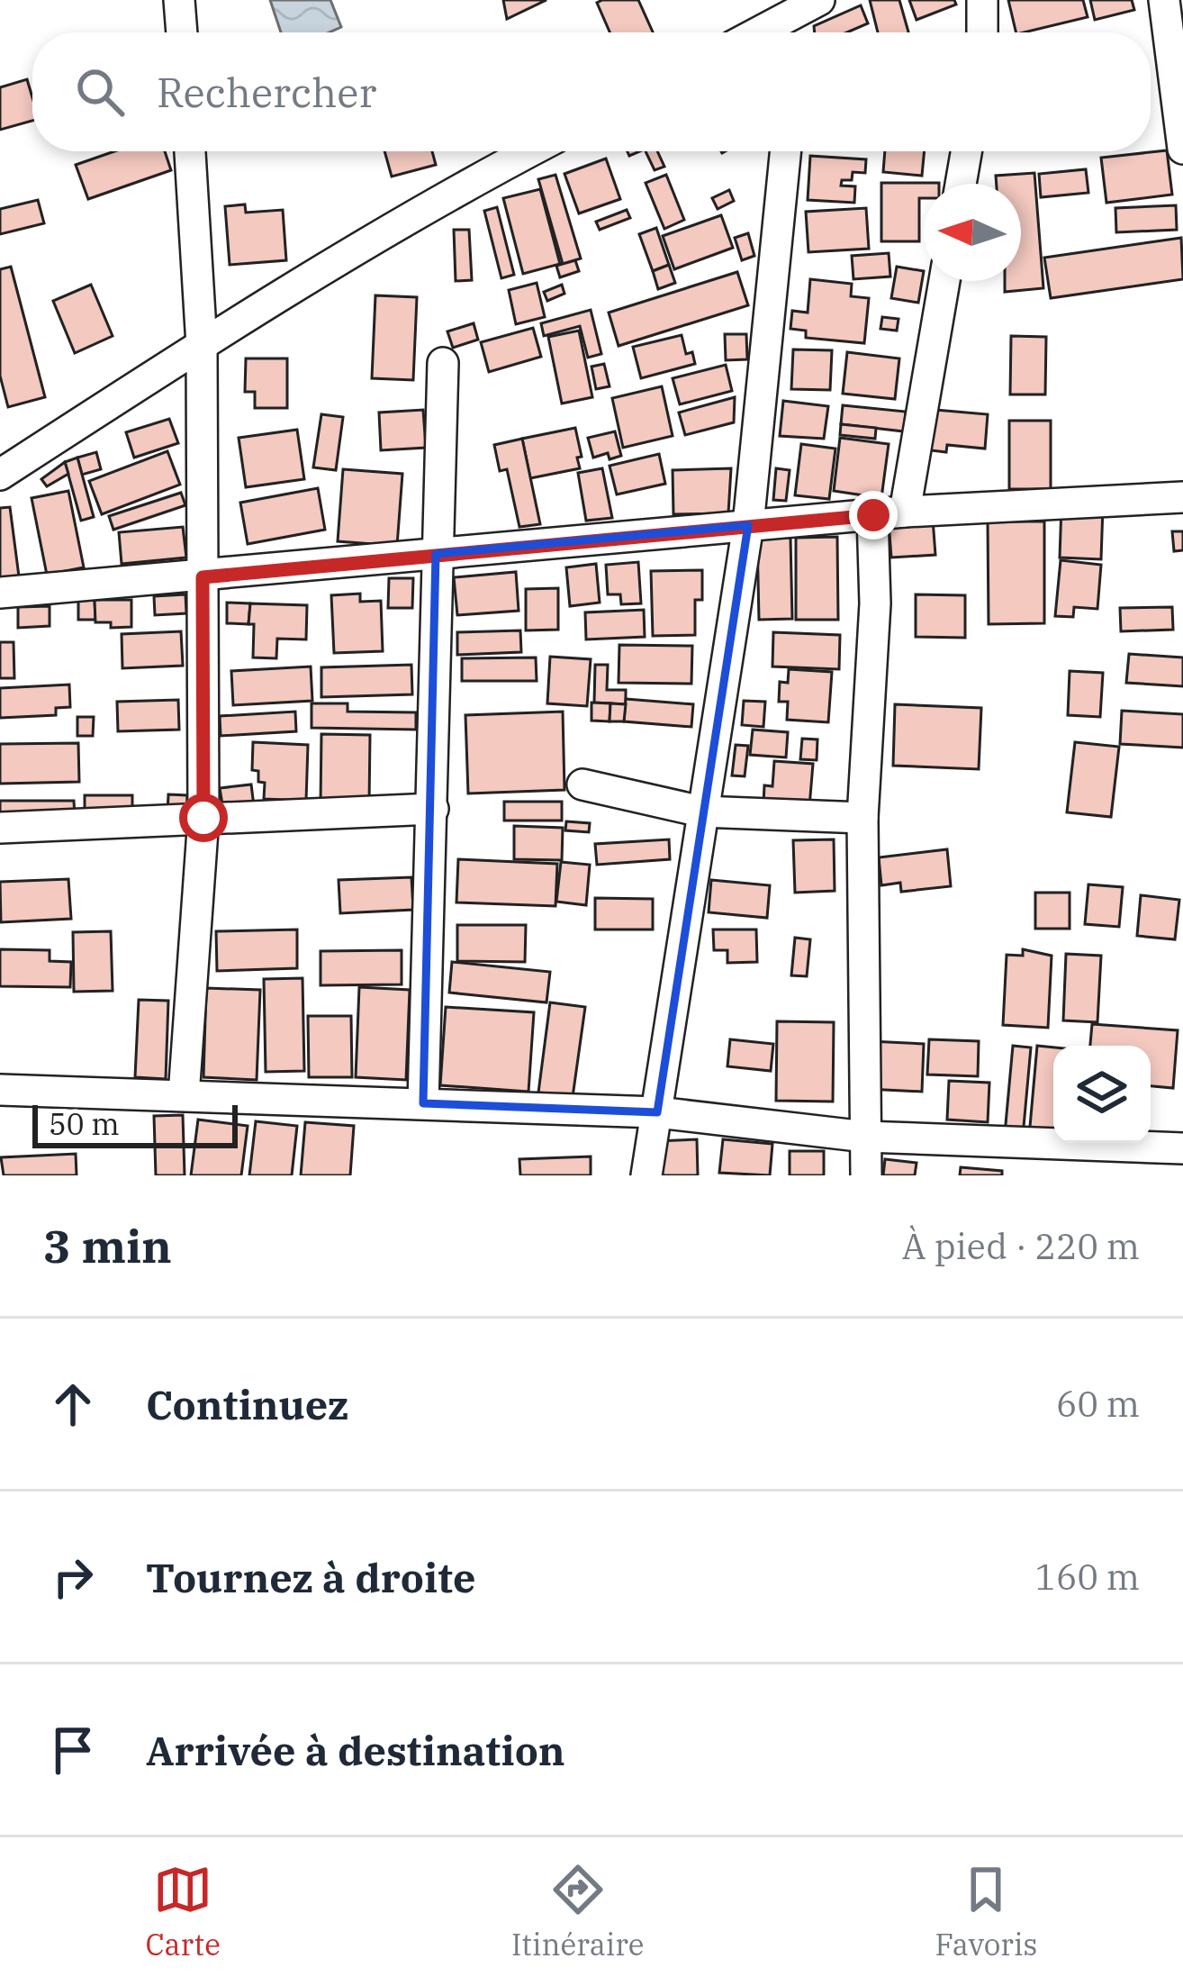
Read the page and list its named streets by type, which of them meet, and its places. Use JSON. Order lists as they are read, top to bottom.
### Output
{
  "scale_bar": "50 m",
  "north": "left",
  "page": {
    "search": "Rechercher",
    "scale": "50 m",
    "heading": ["3 min", "À pied · 220 m"],
    "list": [
      ["Continuez", "60 m"],
      ["Tournez à droite", "160 m"],
      "Arrivée à destination"
    ],
    "nav": ["Carte", "Itinéraire", "Favoris"]
  }
}
